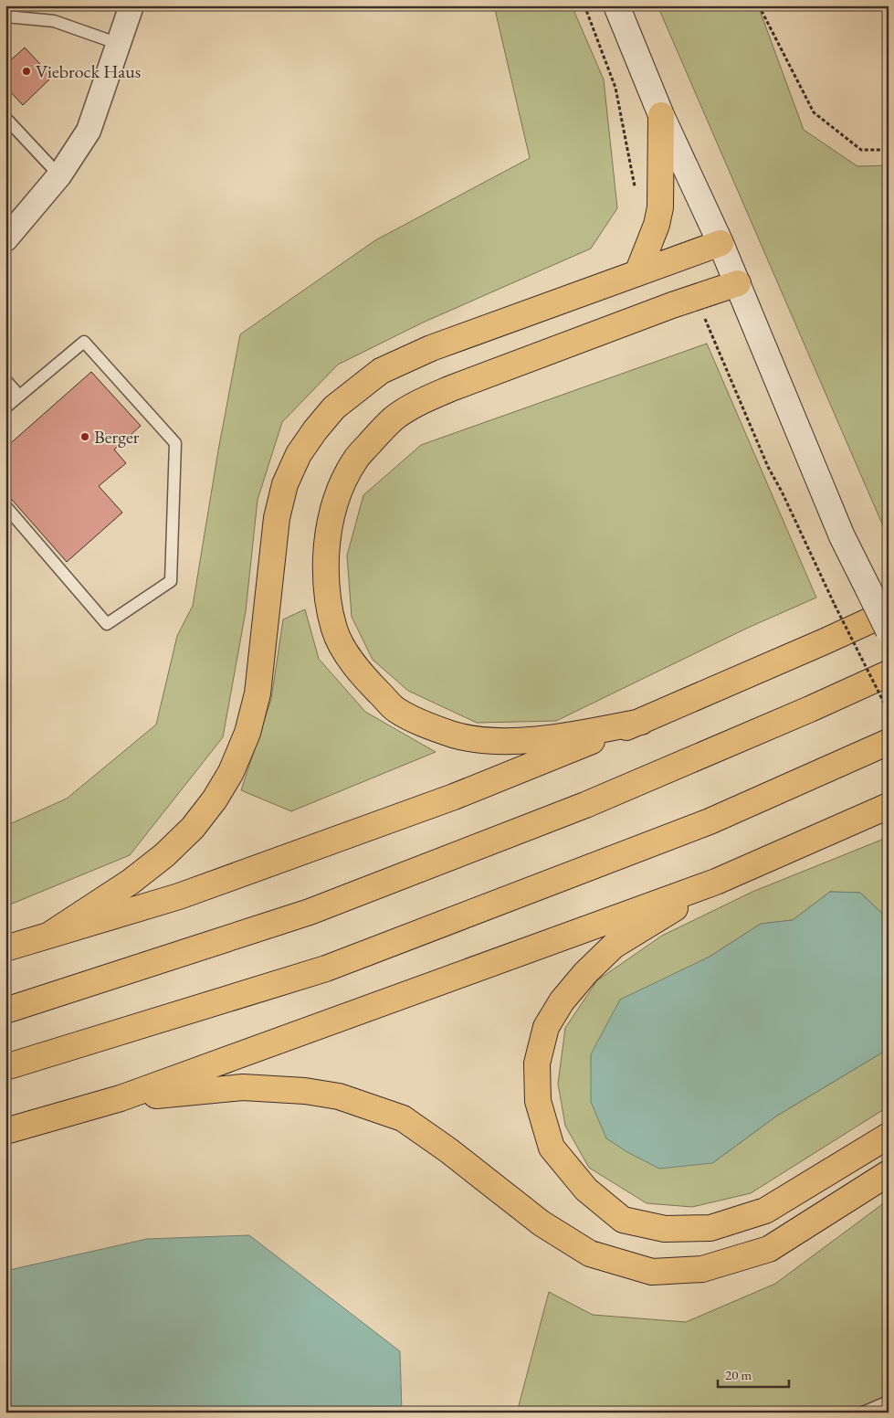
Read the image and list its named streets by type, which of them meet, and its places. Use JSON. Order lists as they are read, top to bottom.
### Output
{
  "places": ["Viebrock Haus", "Berger"],
  "scale_bar": "20 m"
}
